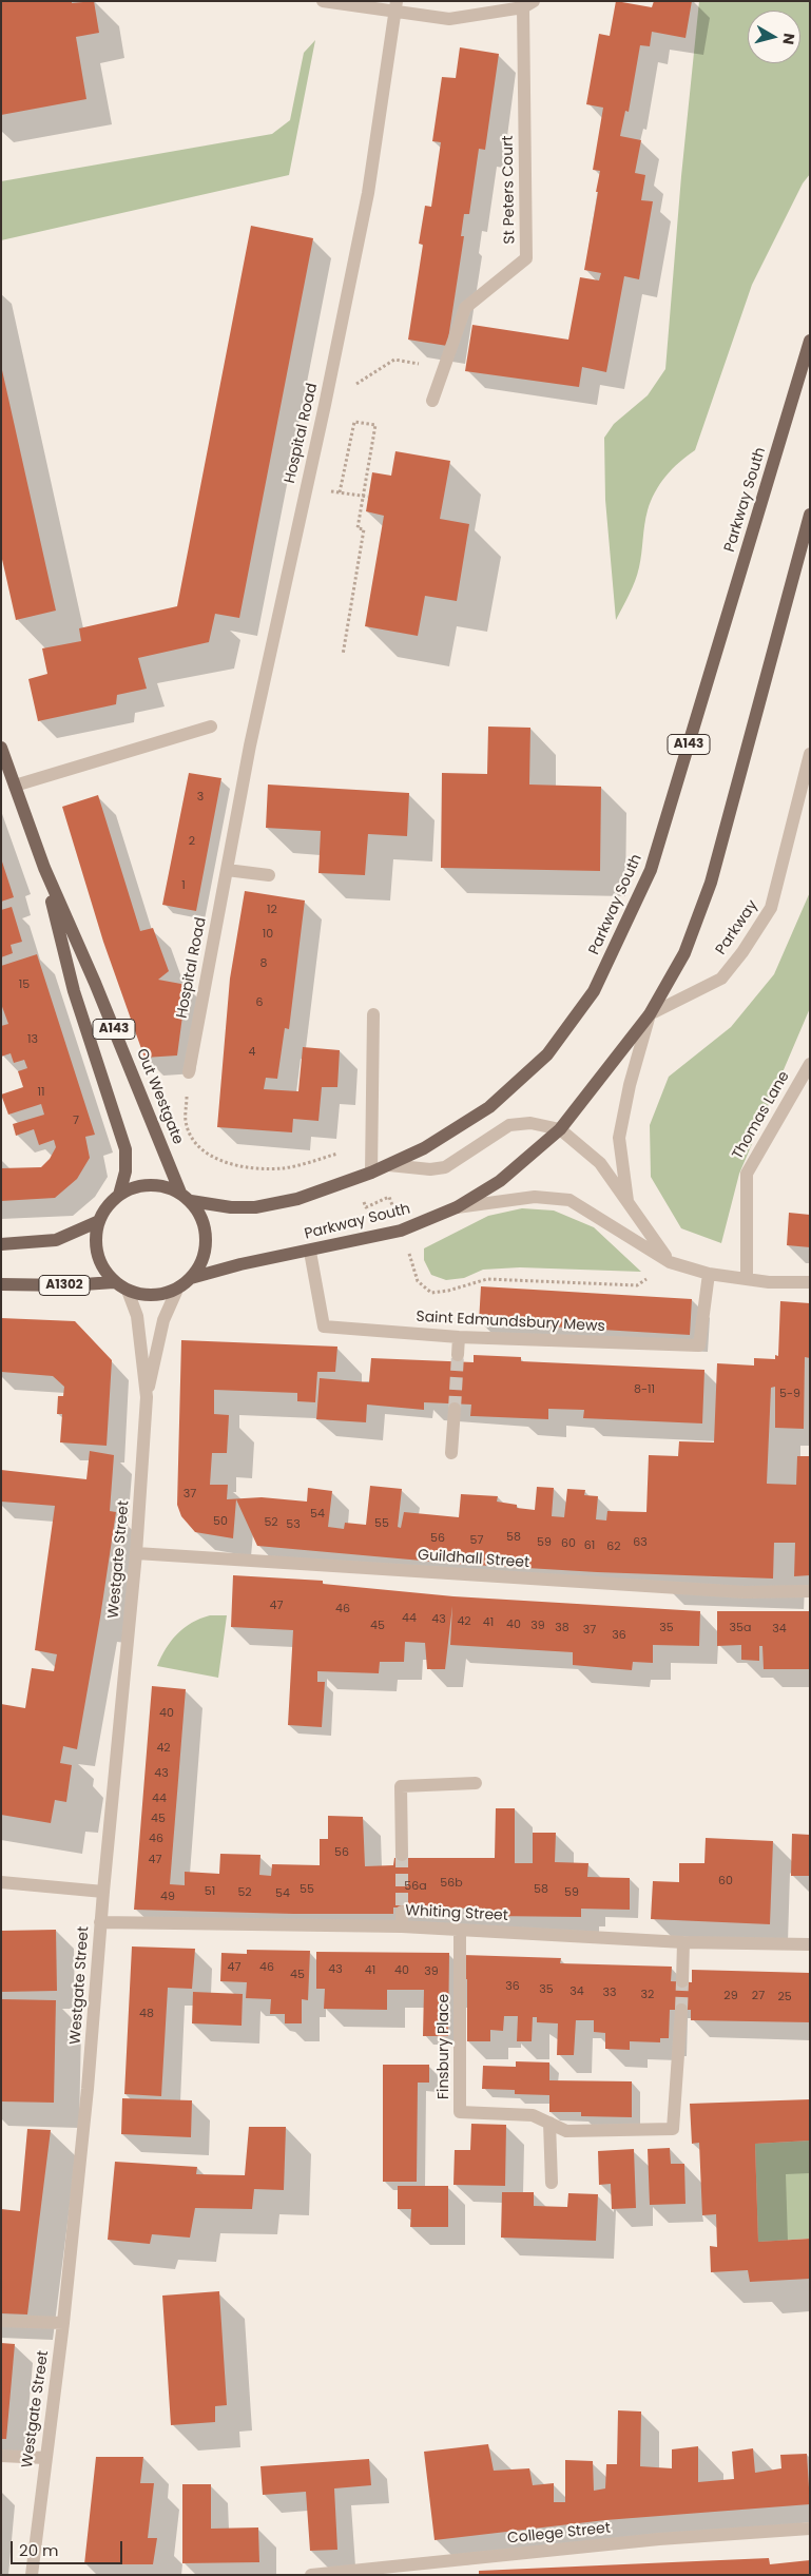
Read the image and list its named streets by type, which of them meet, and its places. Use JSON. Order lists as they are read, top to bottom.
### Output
{
  "streets": {
    "main road": [
      "Parkway South",
      "A143",
      "Out Westgate",
      "A1302"
    ],
    "street": [
      "St Peters Court",
      "Hospital Road",
      "Parkway",
      "Thomas Lane",
      "Saint Edmundsbury Mews",
      "Westgate Street",
      "Guildhall Street",
      "Whiting Street",
      "Finsbury Place",
      "College Street"
    ]
  },
  "crossings": [
    ["Parkway South", "A143"],
    ["Parkway South", "Parkway"],
    ["Parkway South", "Out Westgate"],
    ["Parkway South", "A1302"],
    ["Parkway South", "Saint Edmundsbury Mews"],
    ["Parkway South", "Westgate Street"],
    ["A143", "Out Westgate"],
    ["A143", "A1302"],
    ["A143", "Westgate Street"],
    ["Out Westgate", "A1302"],
    ["Out Westgate", "Westgate Street"],
    ["A1302", "Westgate Street"],
    ["Westgate Street", "Guildhall Street"],
    ["Westgate Street", "Whiting Street"],
    ["Whiting Street", "Finsbury Place"]
  ],
  "house_numbers": [
    "3",
    "2",
    "1",
    "12",
    "10",
    "8",
    "15",
    "6",
    "13",
    "4",
    "11",
    "7",
    "8-11",
    "5-9",
    "37",
    "54",
    "50",
    "52",
    "55",
    "53",
    "58",
    "56",
    "57",
    "59",
    "63",
    "60",
    "61",
    "62",
    "47",
    "46",
    "44",
    "43",
    "42",
    "41",
    "40",
    "45",
    "39",
    "38",
    "35",
    "35a",
    "34",
    "37",
    "36",
    "40",
    "42",
    "43",
    "44",
    "45",
    "46",
    "56",
    "47",
    "60",
    "56b",
    "56a",
    "55",
    "58",
    "51",
    "52",
    "59",
    "54",
    "49",
    "47",
    "46",
    "43",
    "41",
    "40",
    "39",
    "45",
    "36",
    "35",
    "34",
    "33",
    "32",
    "29",
    "27",
    "25",
    "48"
  ],
  "scale_bar": "20 m",
  "north": "right"
}
